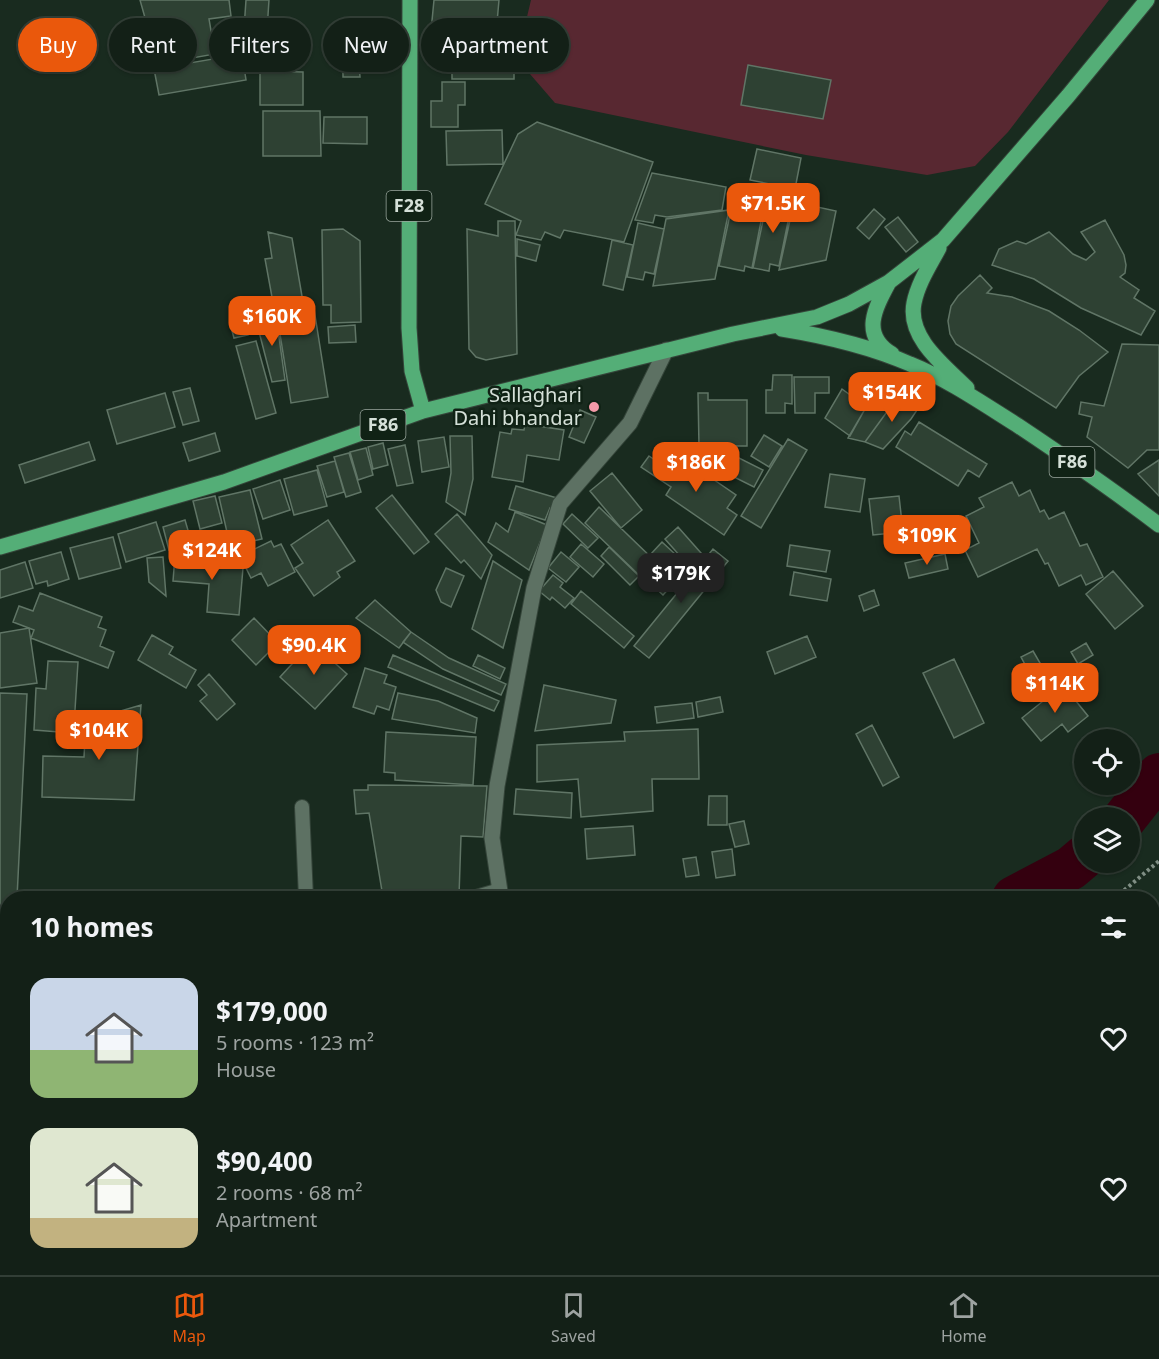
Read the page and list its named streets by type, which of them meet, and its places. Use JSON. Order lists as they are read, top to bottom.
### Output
{
  "streets": {
    "main road": ["F28", "F86"]
  },
  "crossings": [
    ["F28", "F86"]
  ],
  "places": ["Sallaghari Dahi bhandar"],
  "page": {
    "chip": [
      "Buy",
      "Rent",
      "Filters",
      "New",
      "Apartment"
    ],
    "price": [
      "$71.5K",
      "$160K",
      "$154K",
      "$186K",
      "$109K",
      "$124K",
      "$179K",
      "$90.4K",
      "$114K",
      "$104K"
    ],
    "heading": "10 homes",
    "list": [
      {
        "name": "$179,000",
        "note": "5 rooms · 123 m² · House"
      },
      {
        "name": "$90,400",
        "note": "2 rooms · 68 m² · Apartment"
      }
    ],
    "tabs": ["Map", "Saved", "Home"]
  }
}
